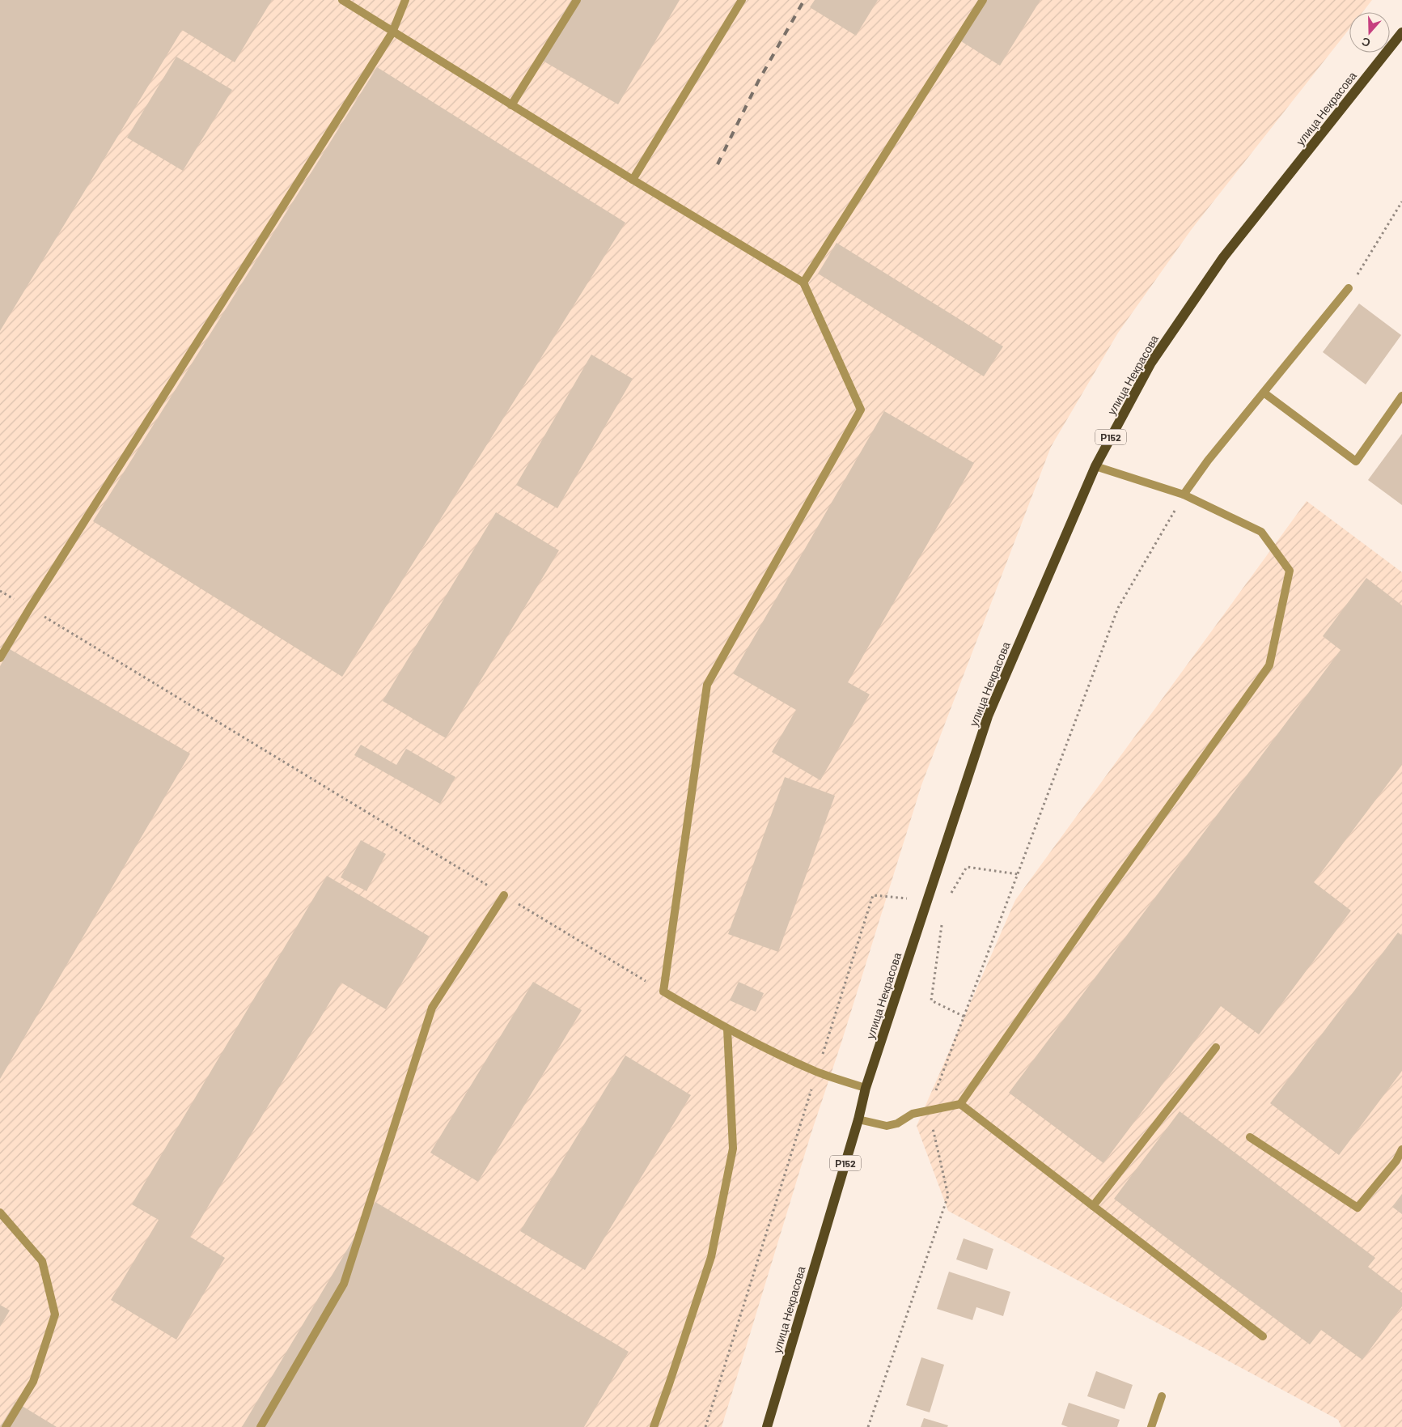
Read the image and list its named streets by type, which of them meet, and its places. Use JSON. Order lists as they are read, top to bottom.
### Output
{
  "streets": {
    "main road": ["улица Некрасова", "Р152"]
  },
  "north": "bottom"
}
